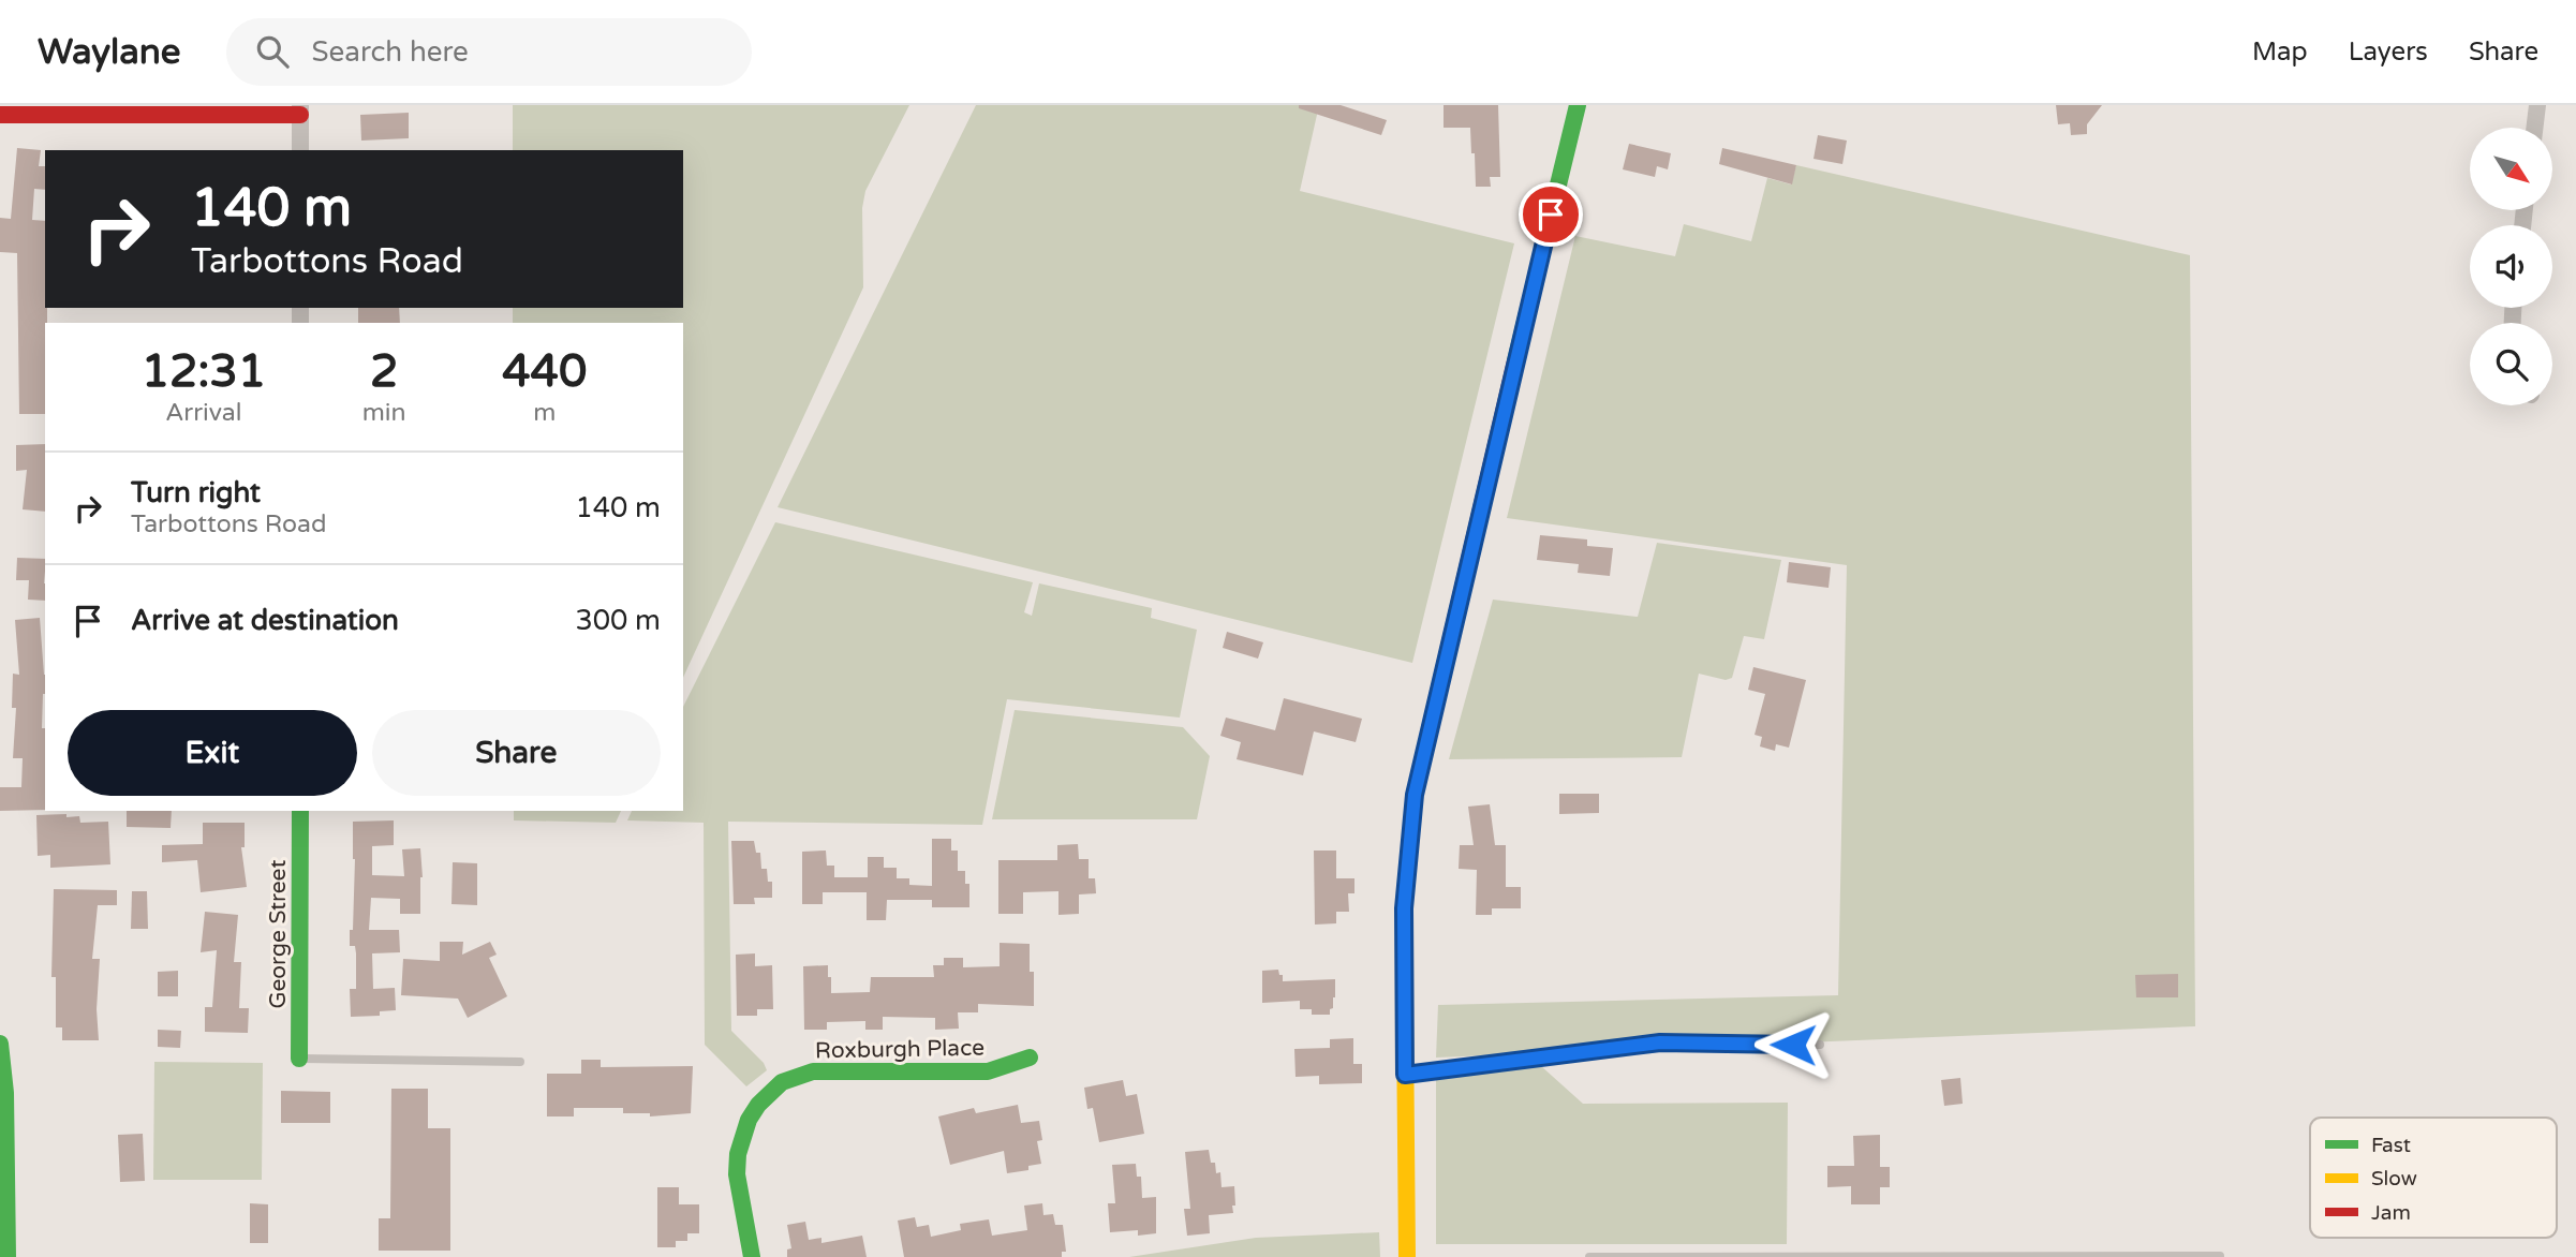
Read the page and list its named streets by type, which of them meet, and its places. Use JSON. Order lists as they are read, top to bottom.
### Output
{
  "streets": {
    "street": ["George Street", "Roxburgh Place"]
  },
  "legend": ["Fast", "Slow", "Jam"],
  "north": "bottom right",
  "page": {
    "header": "Waylane",
    "search": "Search here",
    "nav": ["Map", "Layers", "Share"],
    "turn": ["140 m", "Tarbottons Road"],
    "eta": [
      "12:31",
      "Arrival",
      "2",
      "min",
      "440",
      "m"
    ],
    "list": [
      {
        "name": "Turn right",
        "note": "Tarbottons Road",
        "value": "140 m"
      },
      {
        "name": "Arrive at destination",
        "value": "300 m"
      }
    ],
    "buttons": ["Exit", "Share"]
  }
}
